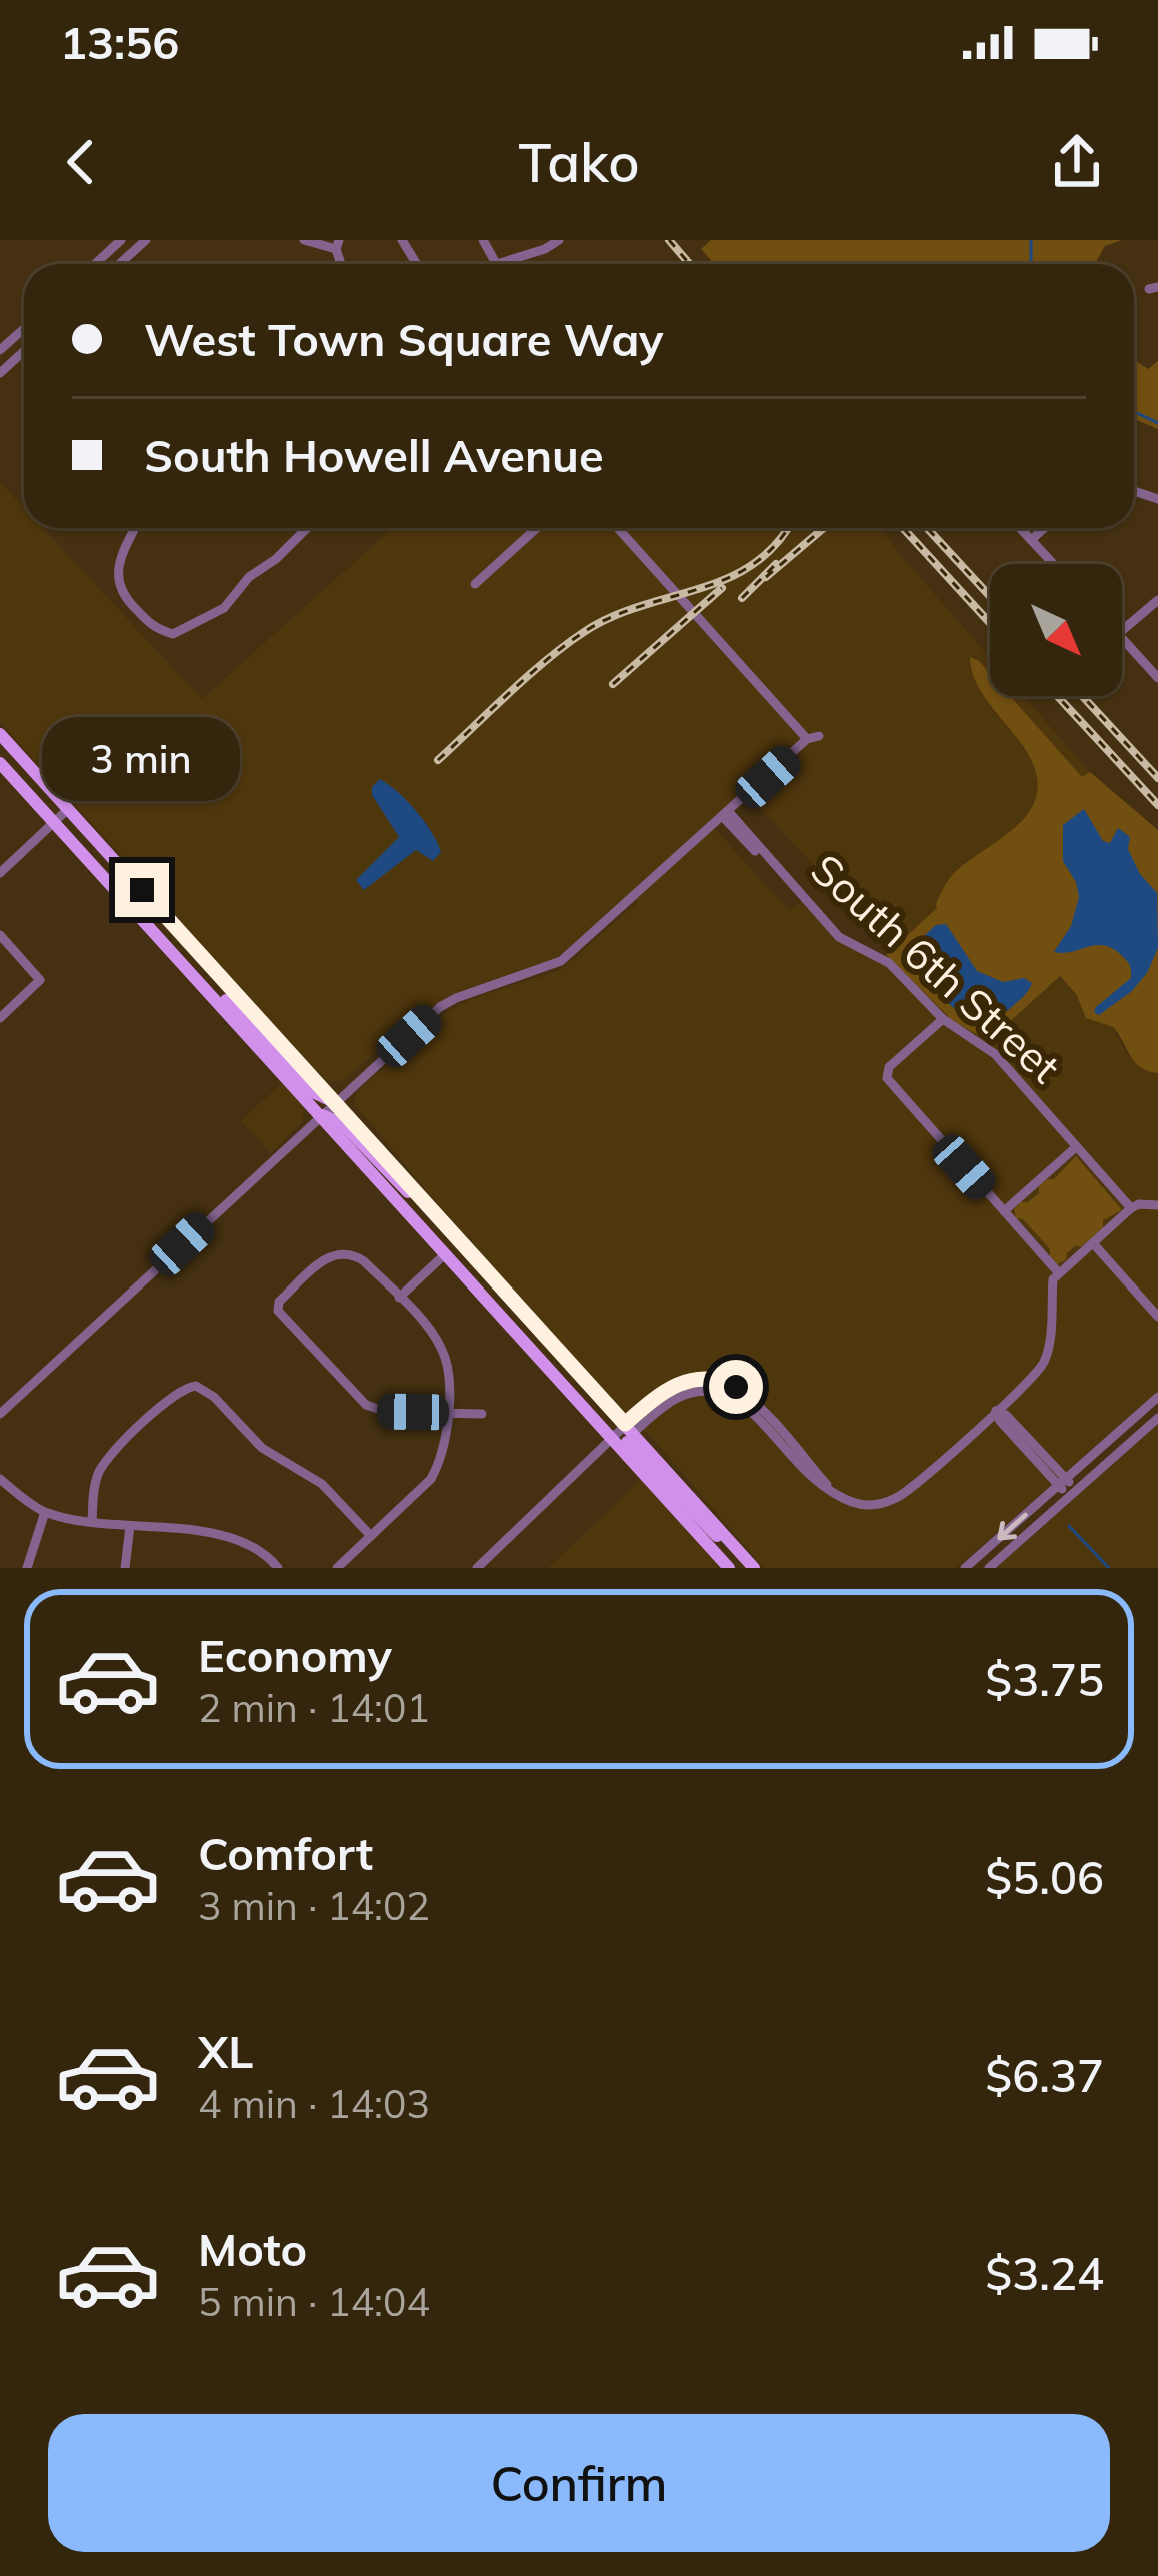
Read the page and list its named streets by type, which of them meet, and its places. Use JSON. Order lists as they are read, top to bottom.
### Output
{
  "streets": {
    "street": ["South 6th Street"]
  },
  "north": "bottom right",
  "page": {
    "status": "13:56",
    "header": "Tako",
    "banner": ["West Town Square Way", "South Howell Avenue"],
    "bubble": "3 min",
    "list": [
      {
        "name": "Economy",
        "note": "2 min · 14:01",
        "value": "$3.75"
      },
      {
        "name": "Comfort",
        "note": "3 min · 14:02",
        "value": "$5.06"
      },
      {
        "name": "XL",
        "note": "4 min · 14:03",
        "value": "$6.37"
      },
      {
        "name": "Moto",
        "note": "5 min · 14:04",
        "value": "$3.24"
      }
    ],
    "buttons": "Confirm"
  }
}
